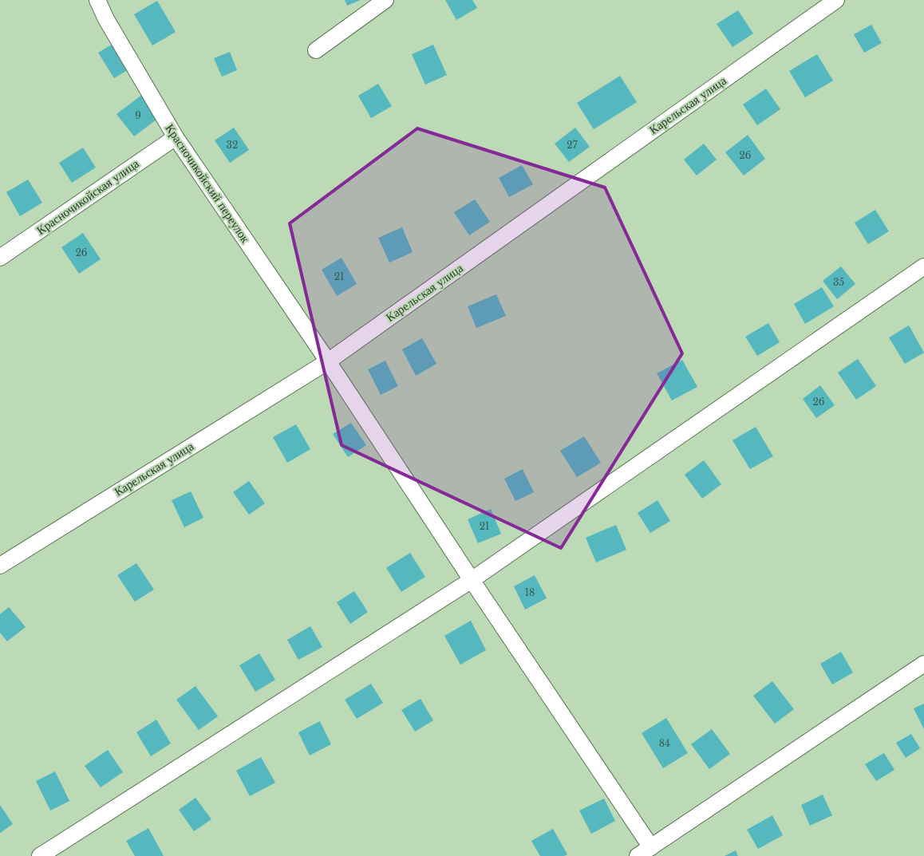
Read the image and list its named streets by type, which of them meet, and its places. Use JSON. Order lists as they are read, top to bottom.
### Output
{
  "streets": {
    "street": ["Карельская улица", "Красночикойский переулок", "Красночикойская улица"]
  },
  "crossings": [
    ["Карельская улица", "Красночикойский переулок"],
    ["Красночикойский переулок", "Красночикойская улица"]
  ],
  "house_numbers": [
    "9",
    "32",
    "27",
    "26",
    "26",
    "21",
    "35",
    "26",
    "21",
    "18",
    "84"
  ]
}
